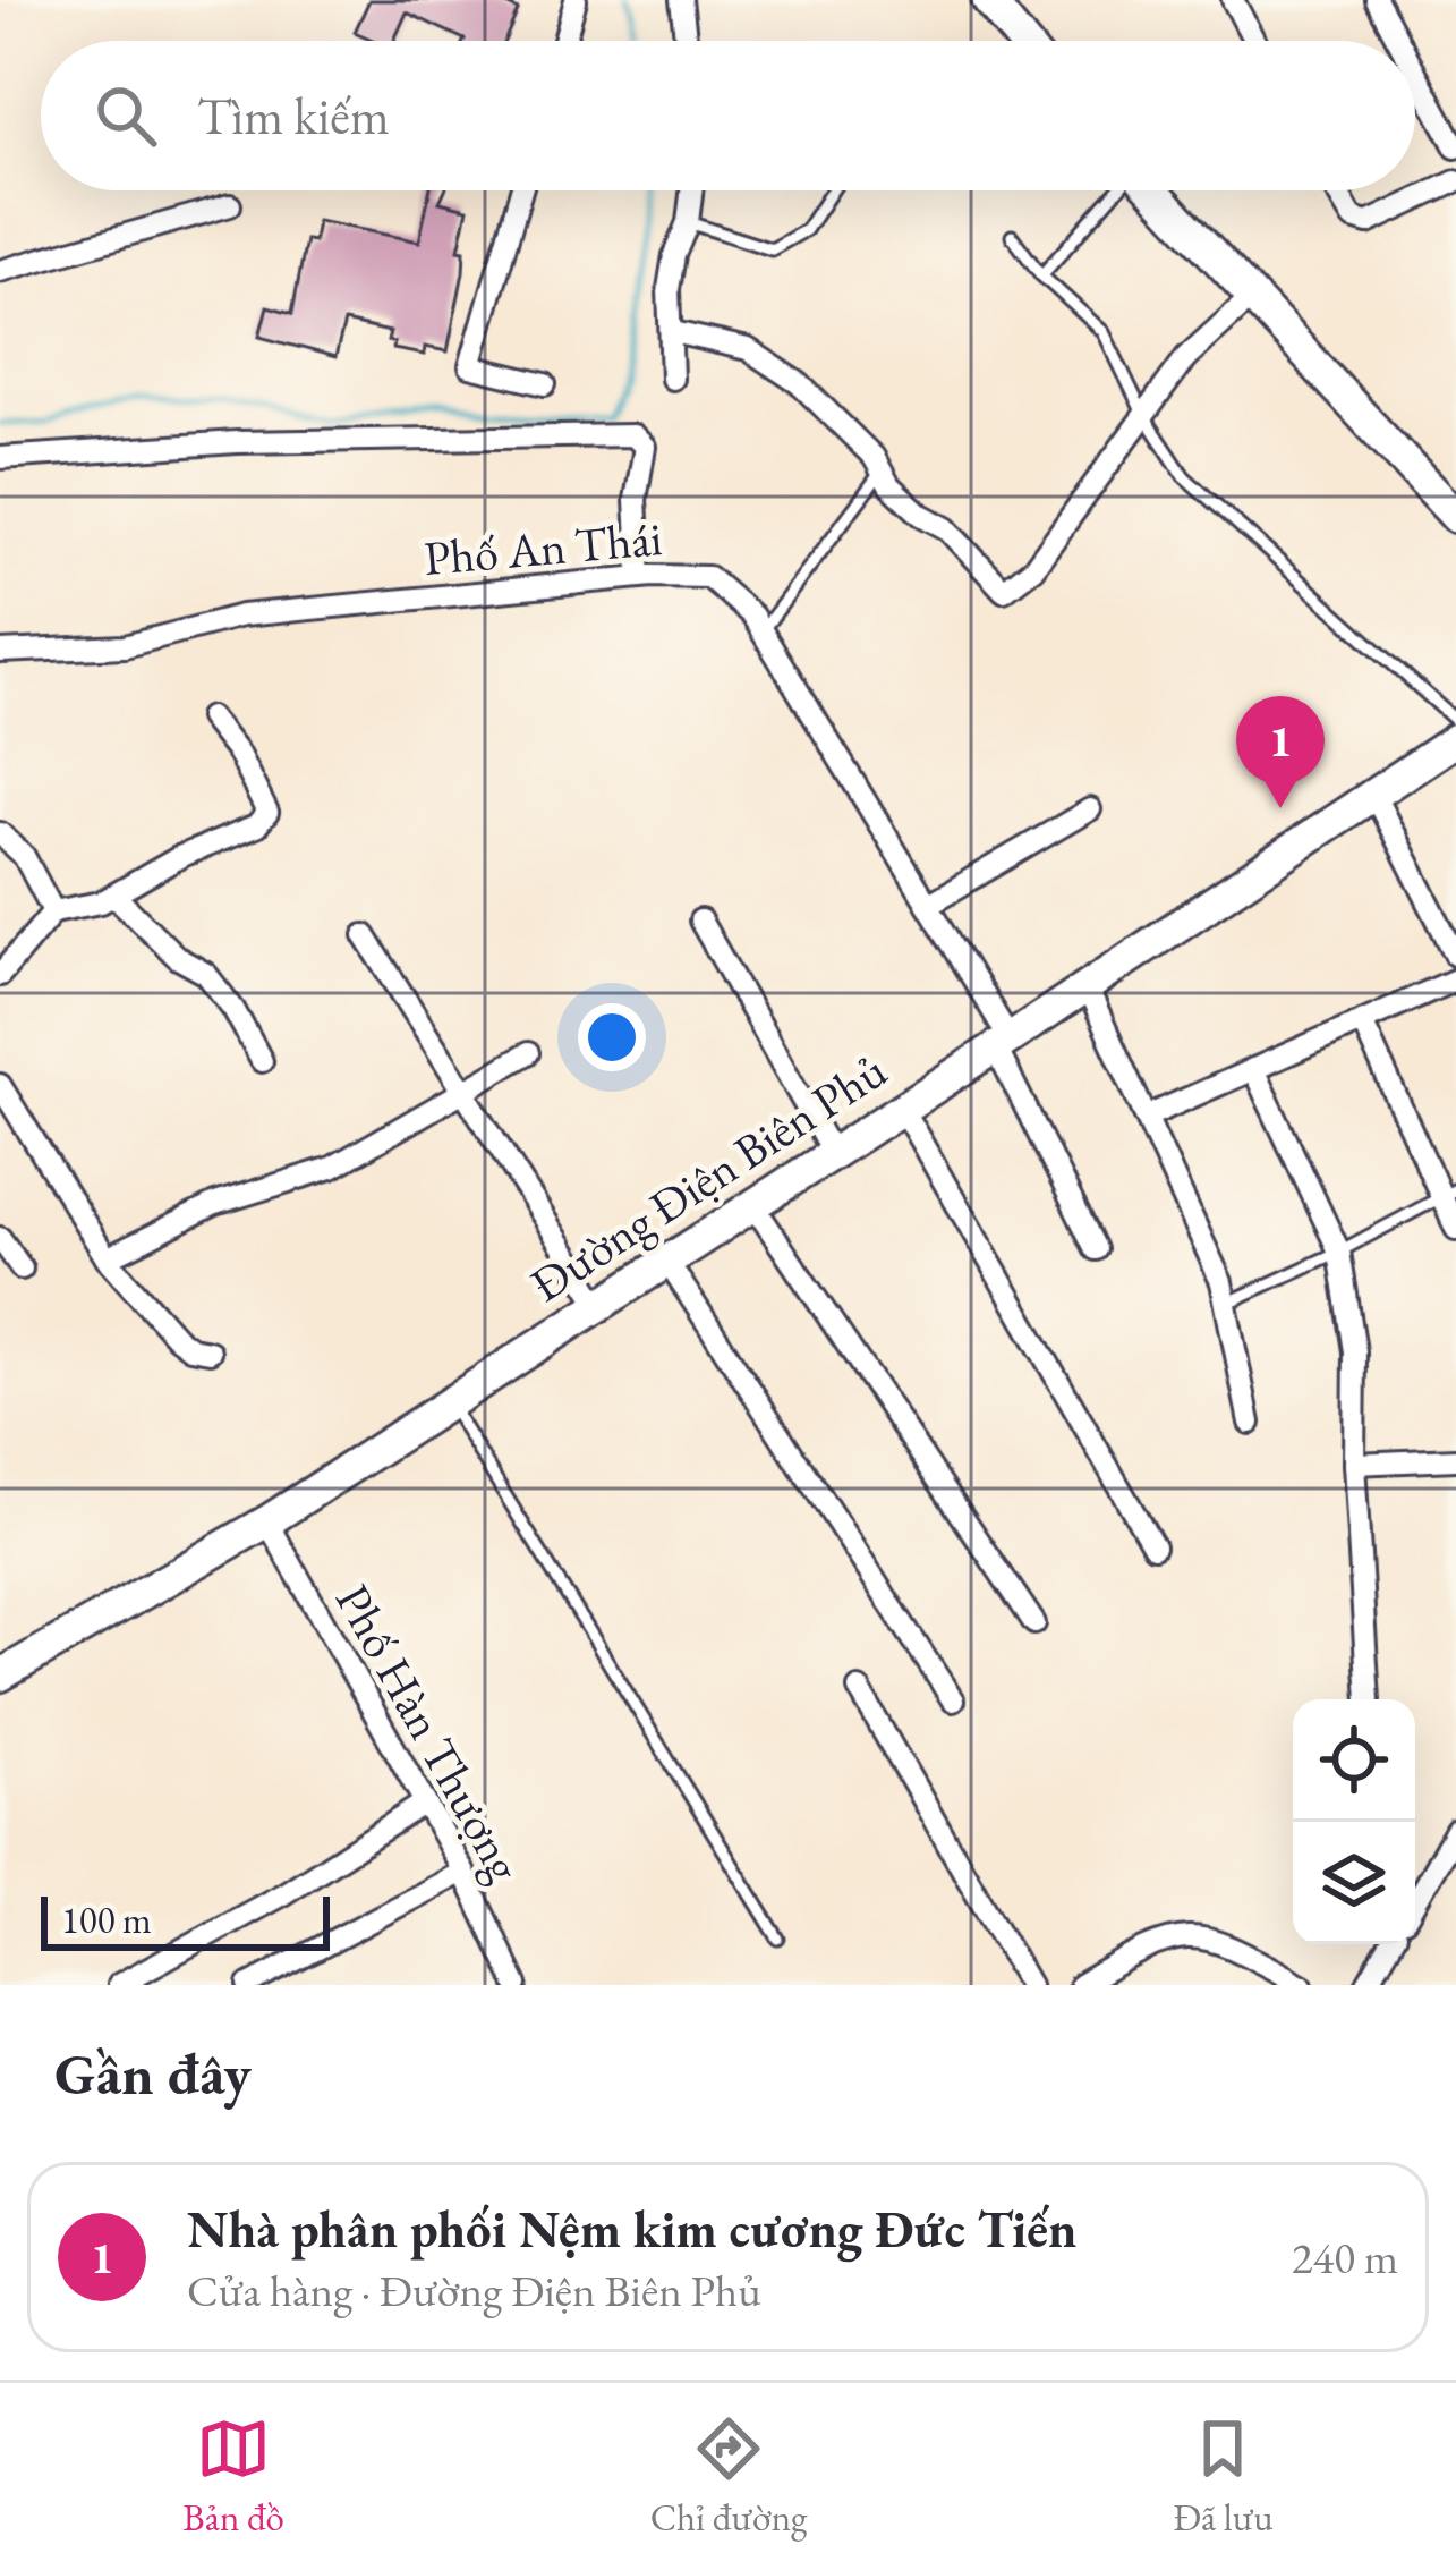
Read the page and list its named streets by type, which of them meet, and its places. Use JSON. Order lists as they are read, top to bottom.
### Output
{
  "streets": {
    "main road": ["Đường Điện Biên Phủ"],
    "street": ["Phố An Thái", "Phố Hàn Thượng"]
  },
  "crossings": [
    ["Phố An Thái", "Đường Điện Biên Phủ"],
    ["Đường Điện Biên Phủ", "Phố Hàn Thượng"]
  ],
  "scale_bar": "100 m",
  "page": {
    "search": "Tìm kiếm",
    "pins": "1",
    "scale": "100 m",
    "heading": "Gần đây",
    "list": [
      {
        "mark": "1",
        "name": "Nhà phân phối Nệm kim cương Đức Tiến",
        "note": "Cửa hàng · Đường Điện Biên Phủ",
        "value": "240 m"
      }
    ],
    "nav": ["Bản đồ", "Chỉ đường", "Đã lưu"]
  }
}
